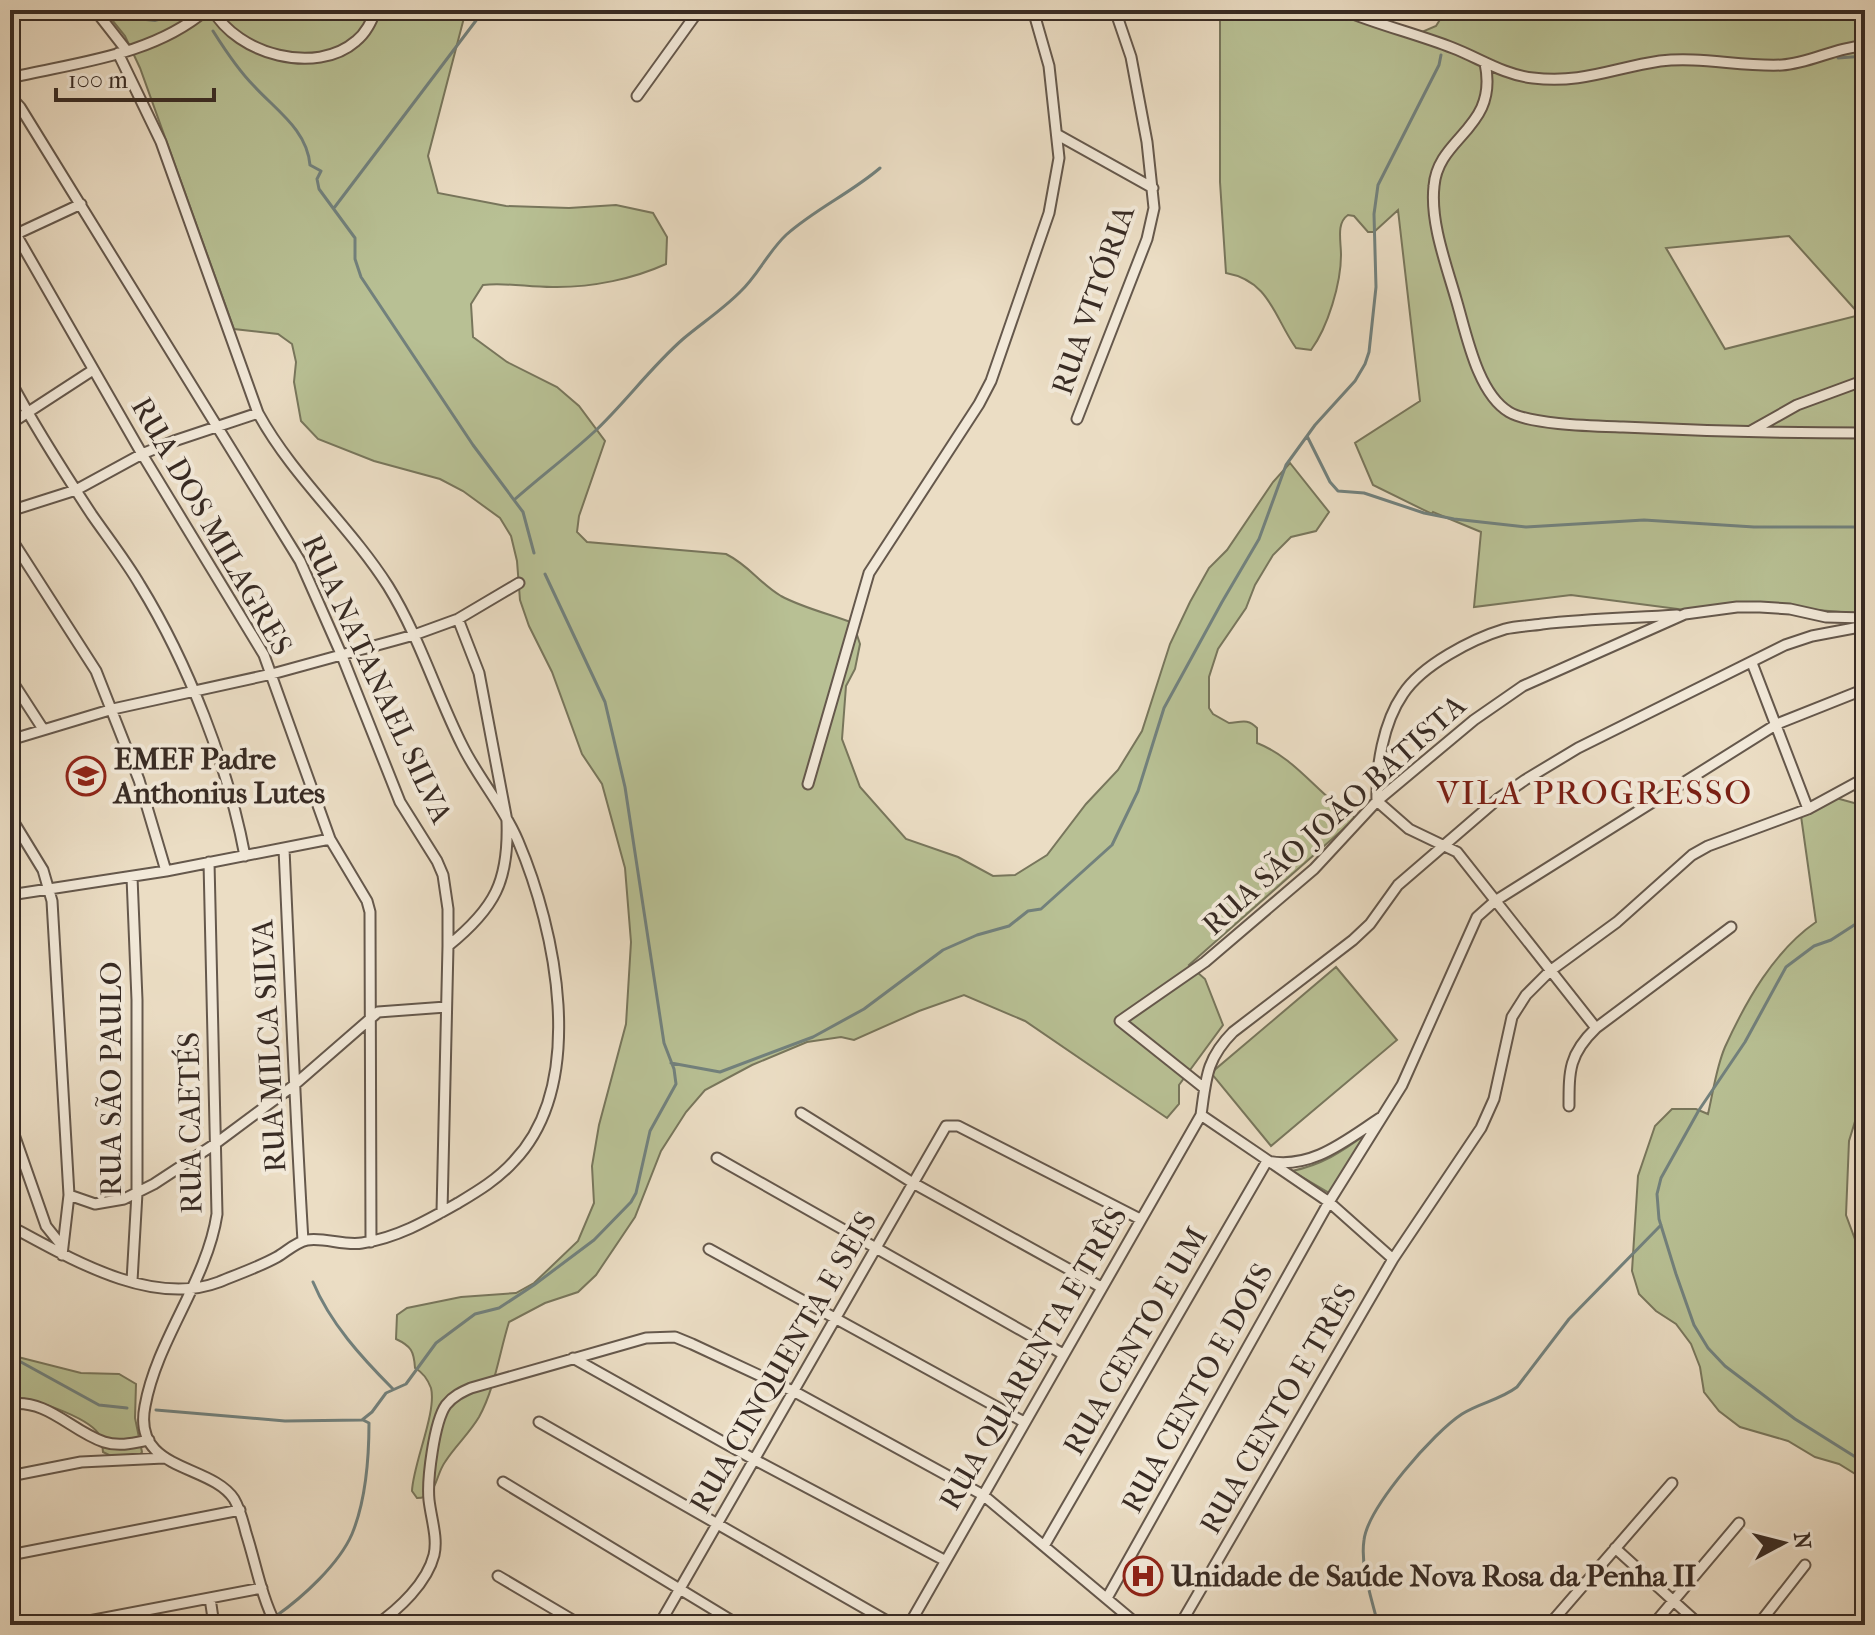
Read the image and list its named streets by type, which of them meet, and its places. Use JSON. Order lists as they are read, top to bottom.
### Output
{
  "streets": {
    "street": [
      "RUA VITÓRIA",
      "RUA DOS MILAGRES",
      "RUA NATANAEL SILVA",
      "RUA SÃO JOÃO BATISTA",
      "RUA MILCA SILVA",
      "RUA SÃO PAULO",
      "RUA CAETÉS",
      "RUA CENTO E UM",
      "RUA QUARENTA E TRÊS",
      "RUA CINQUENTA E SEIS",
      "RUA CENTO E DOIS",
      "RUA CENTO E TRÊS"
    ]
  },
  "crossings": [
    ["RUA QUARENTA E TRÊS", "RUA CINQUENTA E SEIS"]
  ],
  "districts": ["VILA PROGRESSO"],
  "places": {
    "school or university": ["EMEF Padre Anthonius Lutes"],
    "hospital": ["Unidade de Saúde Nova Rosa da Penha II"]
  },
  "scale_bar": "100 m",
  "north": "right"
}
